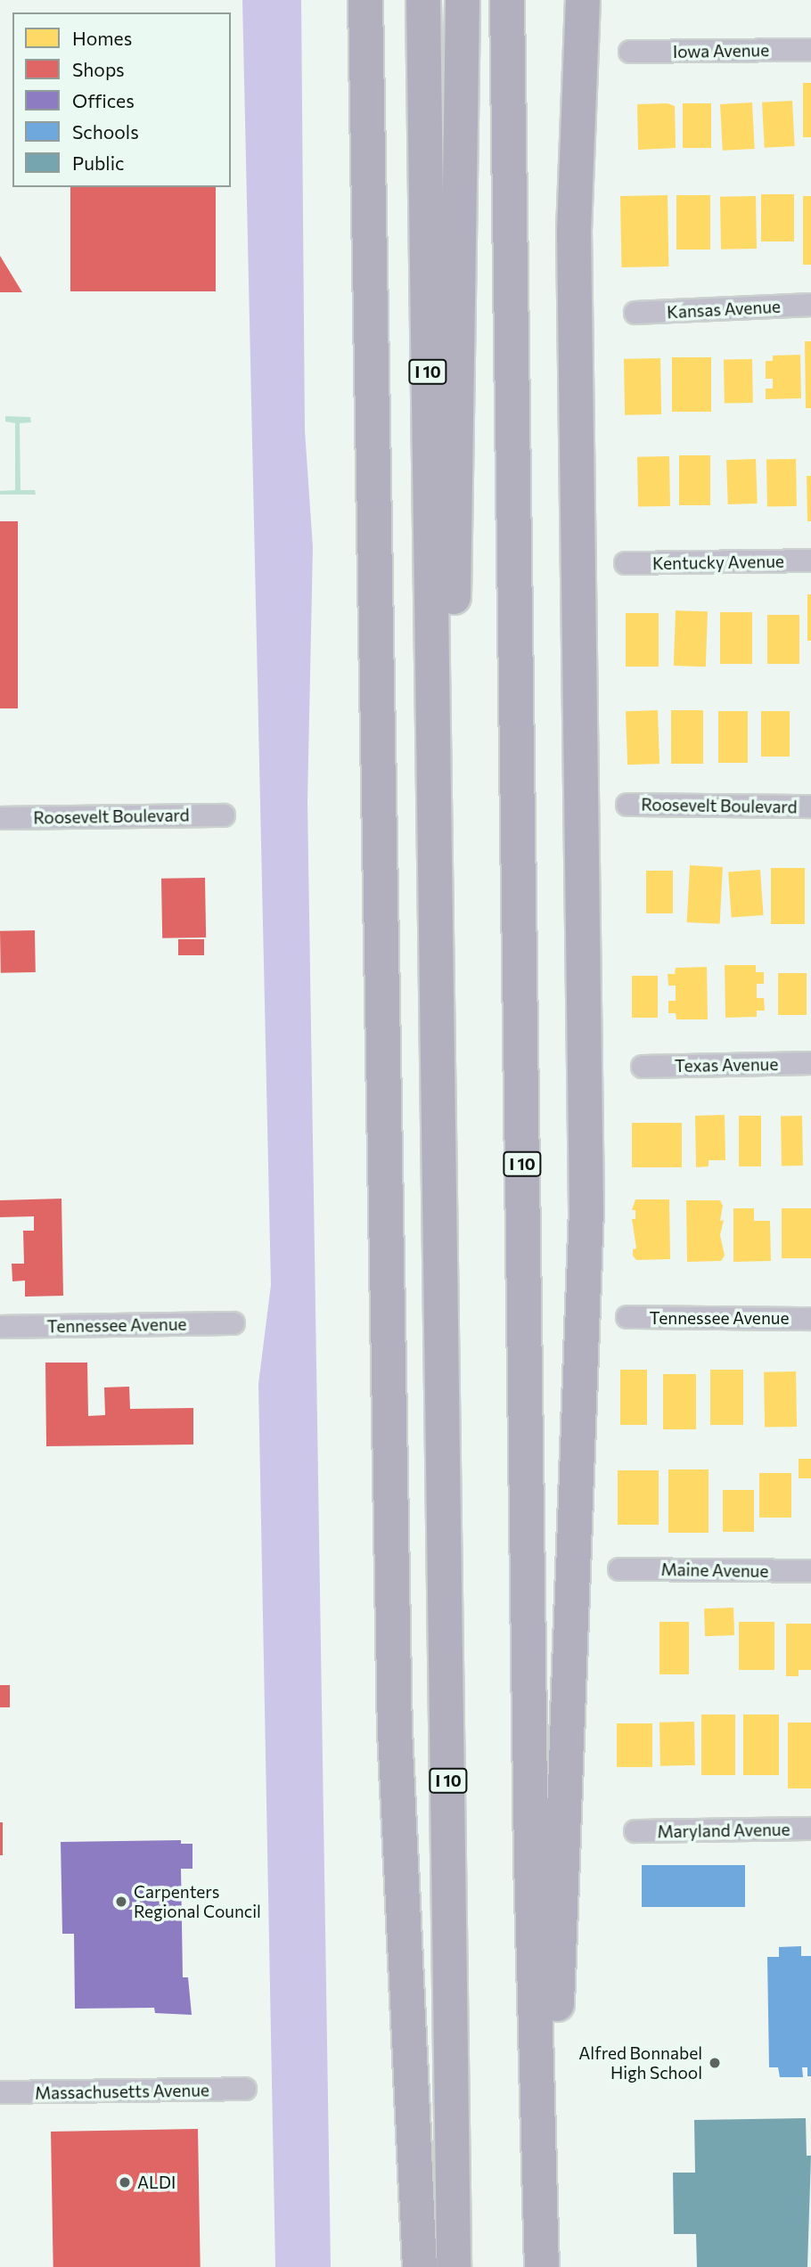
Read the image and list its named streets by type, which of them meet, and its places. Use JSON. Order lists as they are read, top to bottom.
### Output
{
  "streets": {
    "highway": ["I 10"],
    "street": [
      "Iowa Avenue",
      "Kansas Avenue",
      "Kentucky Avenue",
      "Roosevelt Boulevard",
      "Texas Avenue",
      "Tennessee Avenue",
      "Maine Avenue",
      "Maryland Avenue",
      "Massachusetts Avenue"
    ]
  },
  "places": ["Carpenters Regional Council", "Alfred Bonnabel High School", "ALDI"],
  "legend": [
    "Homes",
    "Shops",
    "Offices",
    "Schools",
    "Public"
  ]
}
